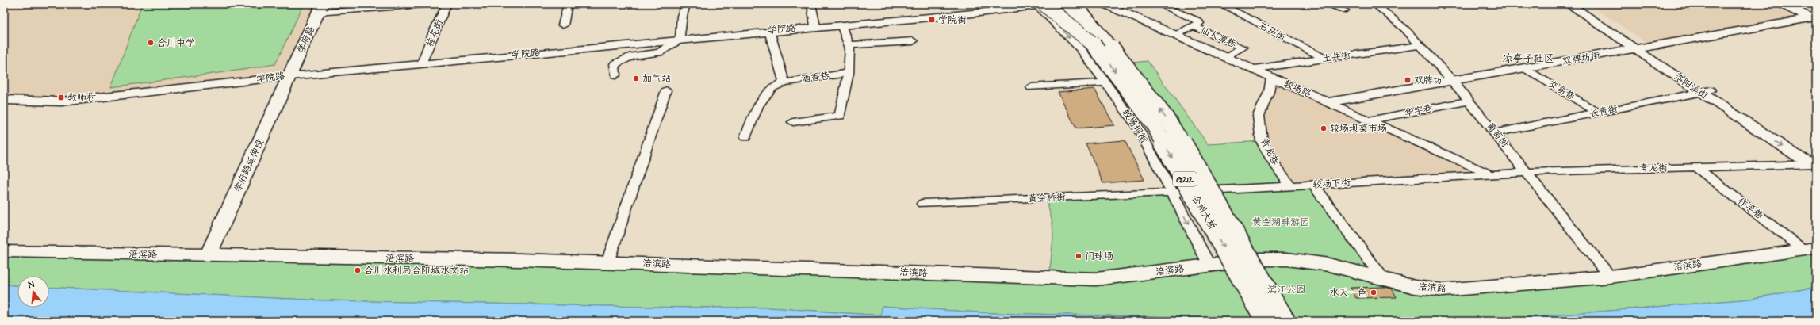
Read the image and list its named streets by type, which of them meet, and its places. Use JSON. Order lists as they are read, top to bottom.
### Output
{
  "streets": {
    "highway": ["G212", "合州大桥"],
    "main road": ["学府路", "学府路延伸段", "涪滨路"],
    "street": [
      "学院路",
      "石马街",
      "桂花街",
      "仙人潭巷",
      "土井街",
      "双牌坊街",
      "酒香巷",
      "洛阳溪街",
      "较场路",
      "交易巷",
      "华宇巷",
      "长青街",
      "较场坝街",
      "葡萄街",
      "青龙巷",
      "青龙街",
      "较场下街",
      "黄金桥街",
      "作孚巷"
    ]
  },
  "crossings": [
    ["学院路", "桂花街"],
    ["学院路", "学府路"],
    ["学院路", "较场坝街"],
    ["学院路", "学府路延伸段"],
    ["石马街", "土井街"],
    ["仙人潭巷", "较场路"],
    ["学府路", "学府路延伸段"],
    ["土井街", "较场路"],
    ["土井街", "葡萄街"],
    ["双牌坊街", "洛阳溪街"],
    ["双牌坊街", "较场路"],
    ["双牌坊街", "交易巷"],
    ["双牌坊街", "葡萄街"],
    ["洛阳溪街", "长青街"],
    ["洛阳溪街", "青龙街"],
    ["较场路", "华宇巷"],
    ["较场路", "青龙巷"],
    ["较场路", "青龙街"],
    ["较场路", "较场下街"],
    ["交易巷", "长青街"],
    ["华宇巷", "葡萄街"],
    ["长青街", "葡萄街"],
    ["较场坝街", "较场下街"],
    ["较场坝街", "黄金桥街"],
    ["较场坝街", "涪滨路"],
    ["葡萄街", "青龙街"],
    ["葡萄街", "涪滨路"],
    ["青龙巷", "较场下街"],
    ["学府路延伸段", "涪滨路"],
    ["青龙街", "较场下街"],
    ["青龙街", "作孚巷"],
    ["G212", "合州大桥"],
    ["较场下街", "黄金桥街"],
    ["作孚巷", "涪滨路"]
  ],
  "one_way": ["较场坝街"],
  "districts": ["凉亭子社区"],
  "parks": ["黄金湖畔游园", "滨江公园"],
  "places": {
    "transit": ["学院街", "双牌坊", "教师村"],
    "other": [
      "合川中学",
      "加气站",
      "较场坝菜市场",
      "门球场",
      "合川水利局合阳城水文站",
      "水天一色"
    ]
  },
  "north": "top"
}
